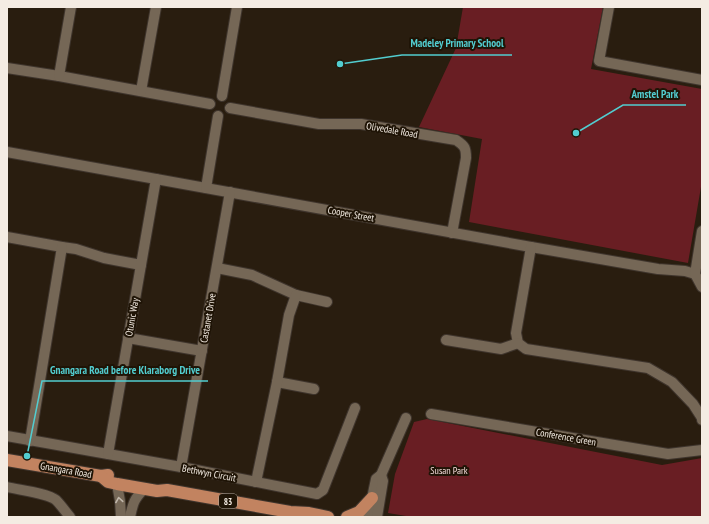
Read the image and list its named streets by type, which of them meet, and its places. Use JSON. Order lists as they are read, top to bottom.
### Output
{
  "streets": {
    "main road": ["Gnangara Road", "83"],
    "street": [
      "Olivedale Road",
      "Cooper Street",
      "Otunic Way",
      "Castanet Drive",
      "Conference Green",
      "Bethwyn Circuit"
    ]
  },
  "crossings": [
    ["Olivedale Road", "Cooper Street"],
    ["Cooper Street", "Otunic Way"],
    ["Cooper Street", "Castanet Drive"],
    ["Otunic Way", "Bethwyn Circuit"],
    ["Castanet Drive", "Bethwyn Circuit"]
  ],
  "parks": ["Susan Park"],
  "places": ["Madeley Primary School", "Amstel Park", "Gnangara Road before Klaraborg Drive"]
}
